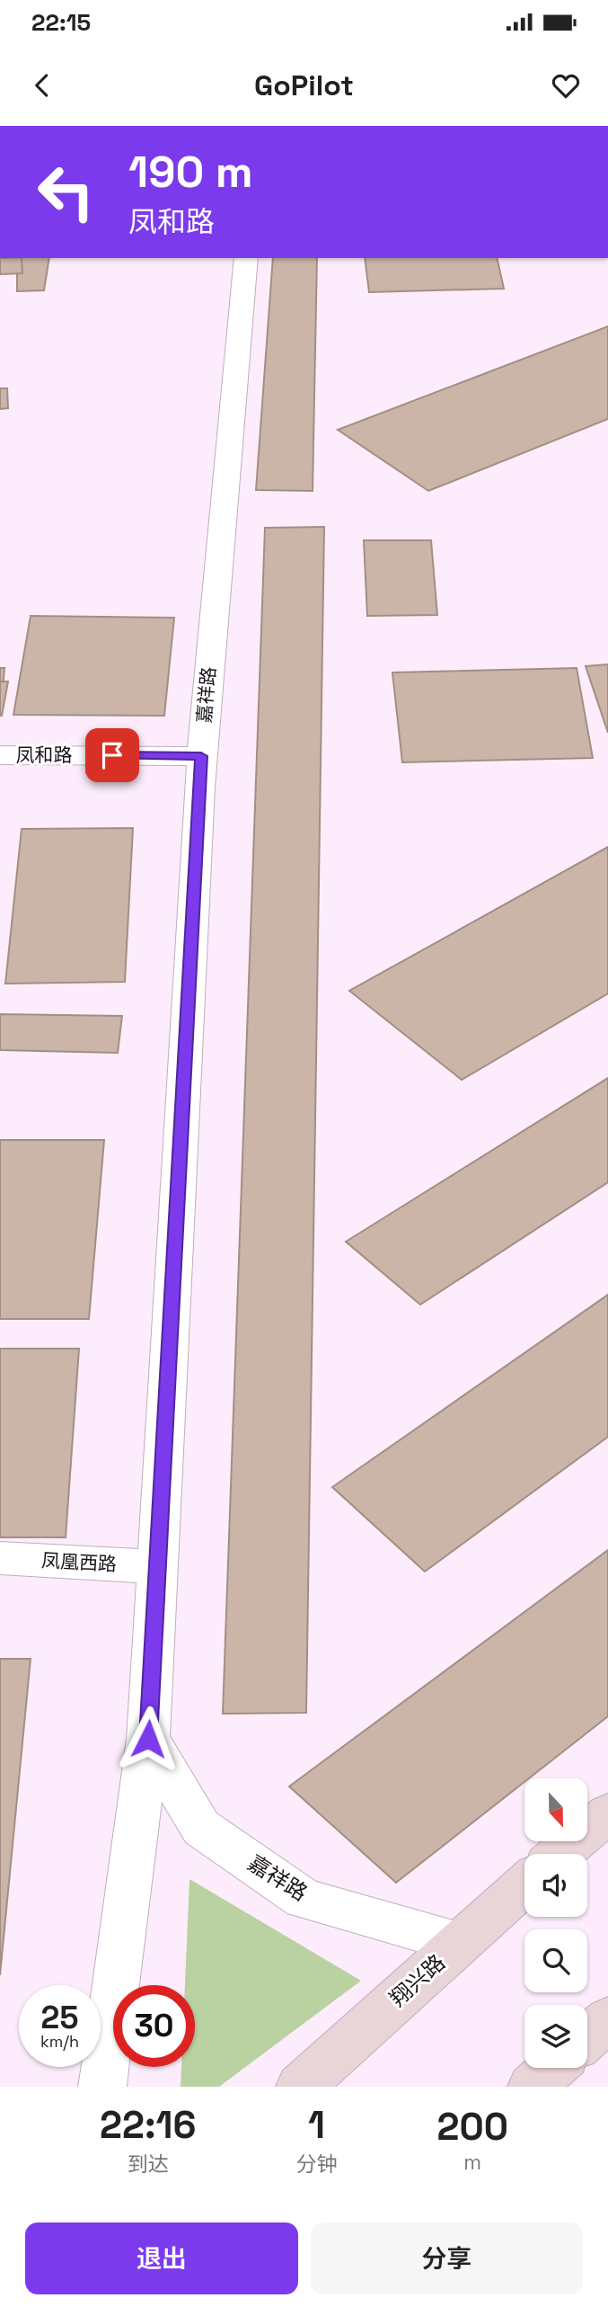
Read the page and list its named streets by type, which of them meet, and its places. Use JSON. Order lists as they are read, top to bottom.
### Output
{
  "streets": {
    "main road": ["翔兴路"],
    "street": ["嘉祥路", "凤和路", "凤凰西路"]
  },
  "crossings": [
    ["嘉祥路", "凤和路"],
    ["嘉祥路", "凤凰西路"],
    ["嘉祥路", "翔兴路"]
  ],
  "north": "bottom",
  "page": {
    "status": "22:15",
    "header": "GoPilot",
    "turn": ["190 m", "凤和路"],
    "speed": "25 km/h",
    "limit": "30",
    "eta": [
      "22:16",
      "到达",
      "1",
      "分钟",
      "200",
      "m"
    ],
    "buttons": ["退出", "分享"]
  }
}
